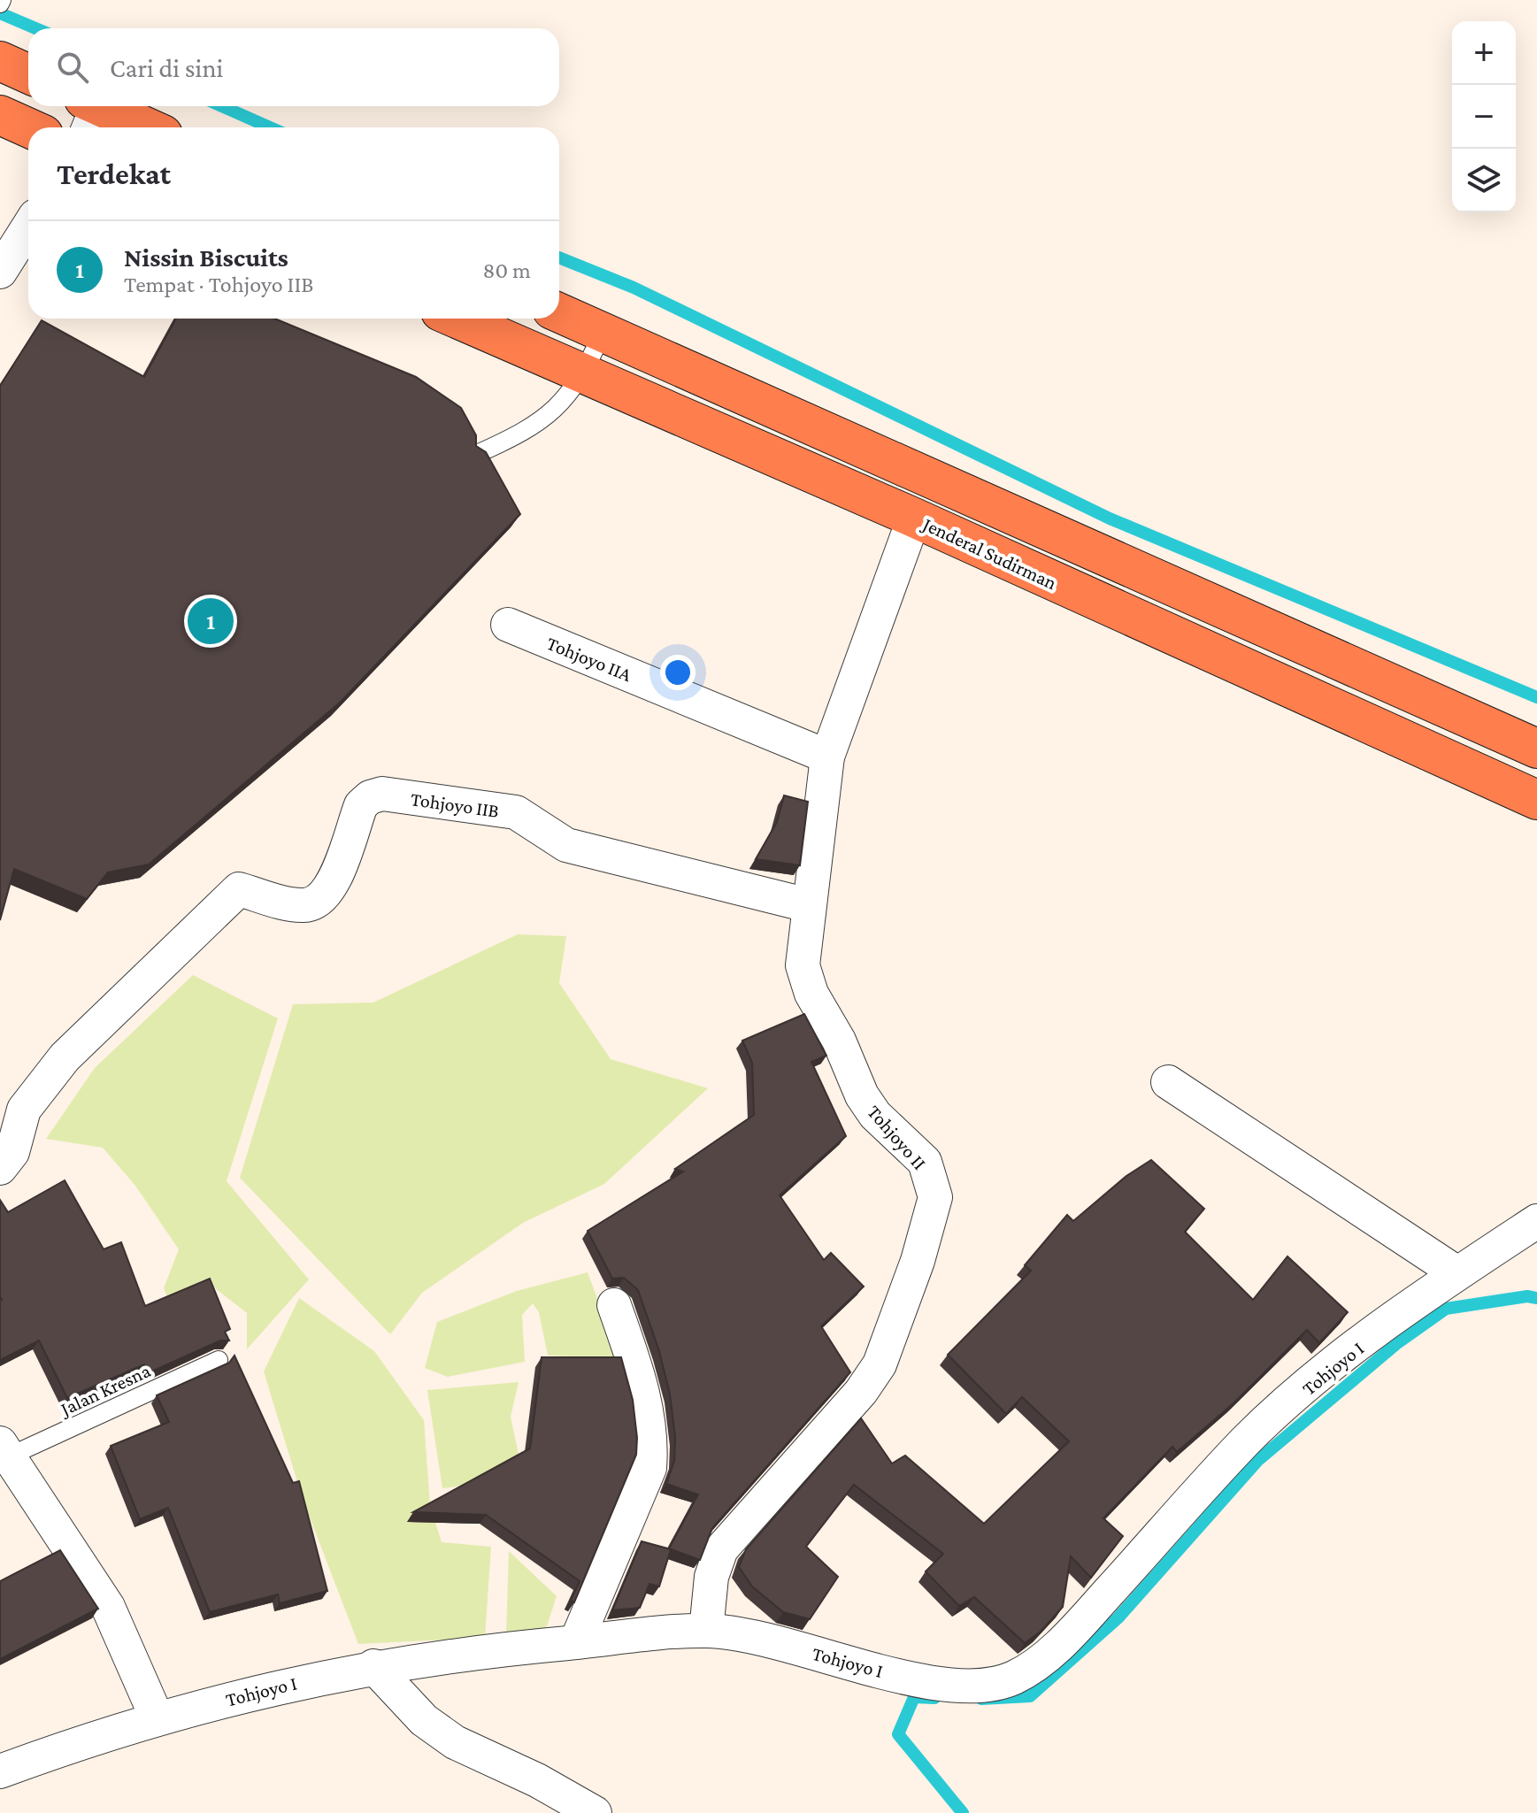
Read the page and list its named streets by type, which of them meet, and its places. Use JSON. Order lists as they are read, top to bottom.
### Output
{
  "streets": {
    "highway": ["Jenderal Sudirman"],
    "street": [
      "Tohjoyo IIA",
      "Tohjoyo IIB",
      "Tohjoyo II",
      "Tohjoyo I"
    ],
    "lane": ["Jalan Kresna"]
  },
  "crossings": [
    ["Jenderal Sudirman", "Tohjoyo II"],
    ["Tohjoyo IIA", "Tohjoyo II"],
    ["Tohjoyo IIB", "Tohjoyo II"],
    ["Tohjoyo II", "Tohjoyo I"]
  ],
  "page": {
    "map_buttons": ["+", "−"],
    "search": "Cari di sini",
    "heading": "Terdekat",
    "list": [
      {
        "mark": "1",
        "name": "Nissin Biscuits",
        "note": "Tempat · Tohjoyo IIB",
        "value": "80 m"
      }
    ],
    "pins": "1"
  }
}
